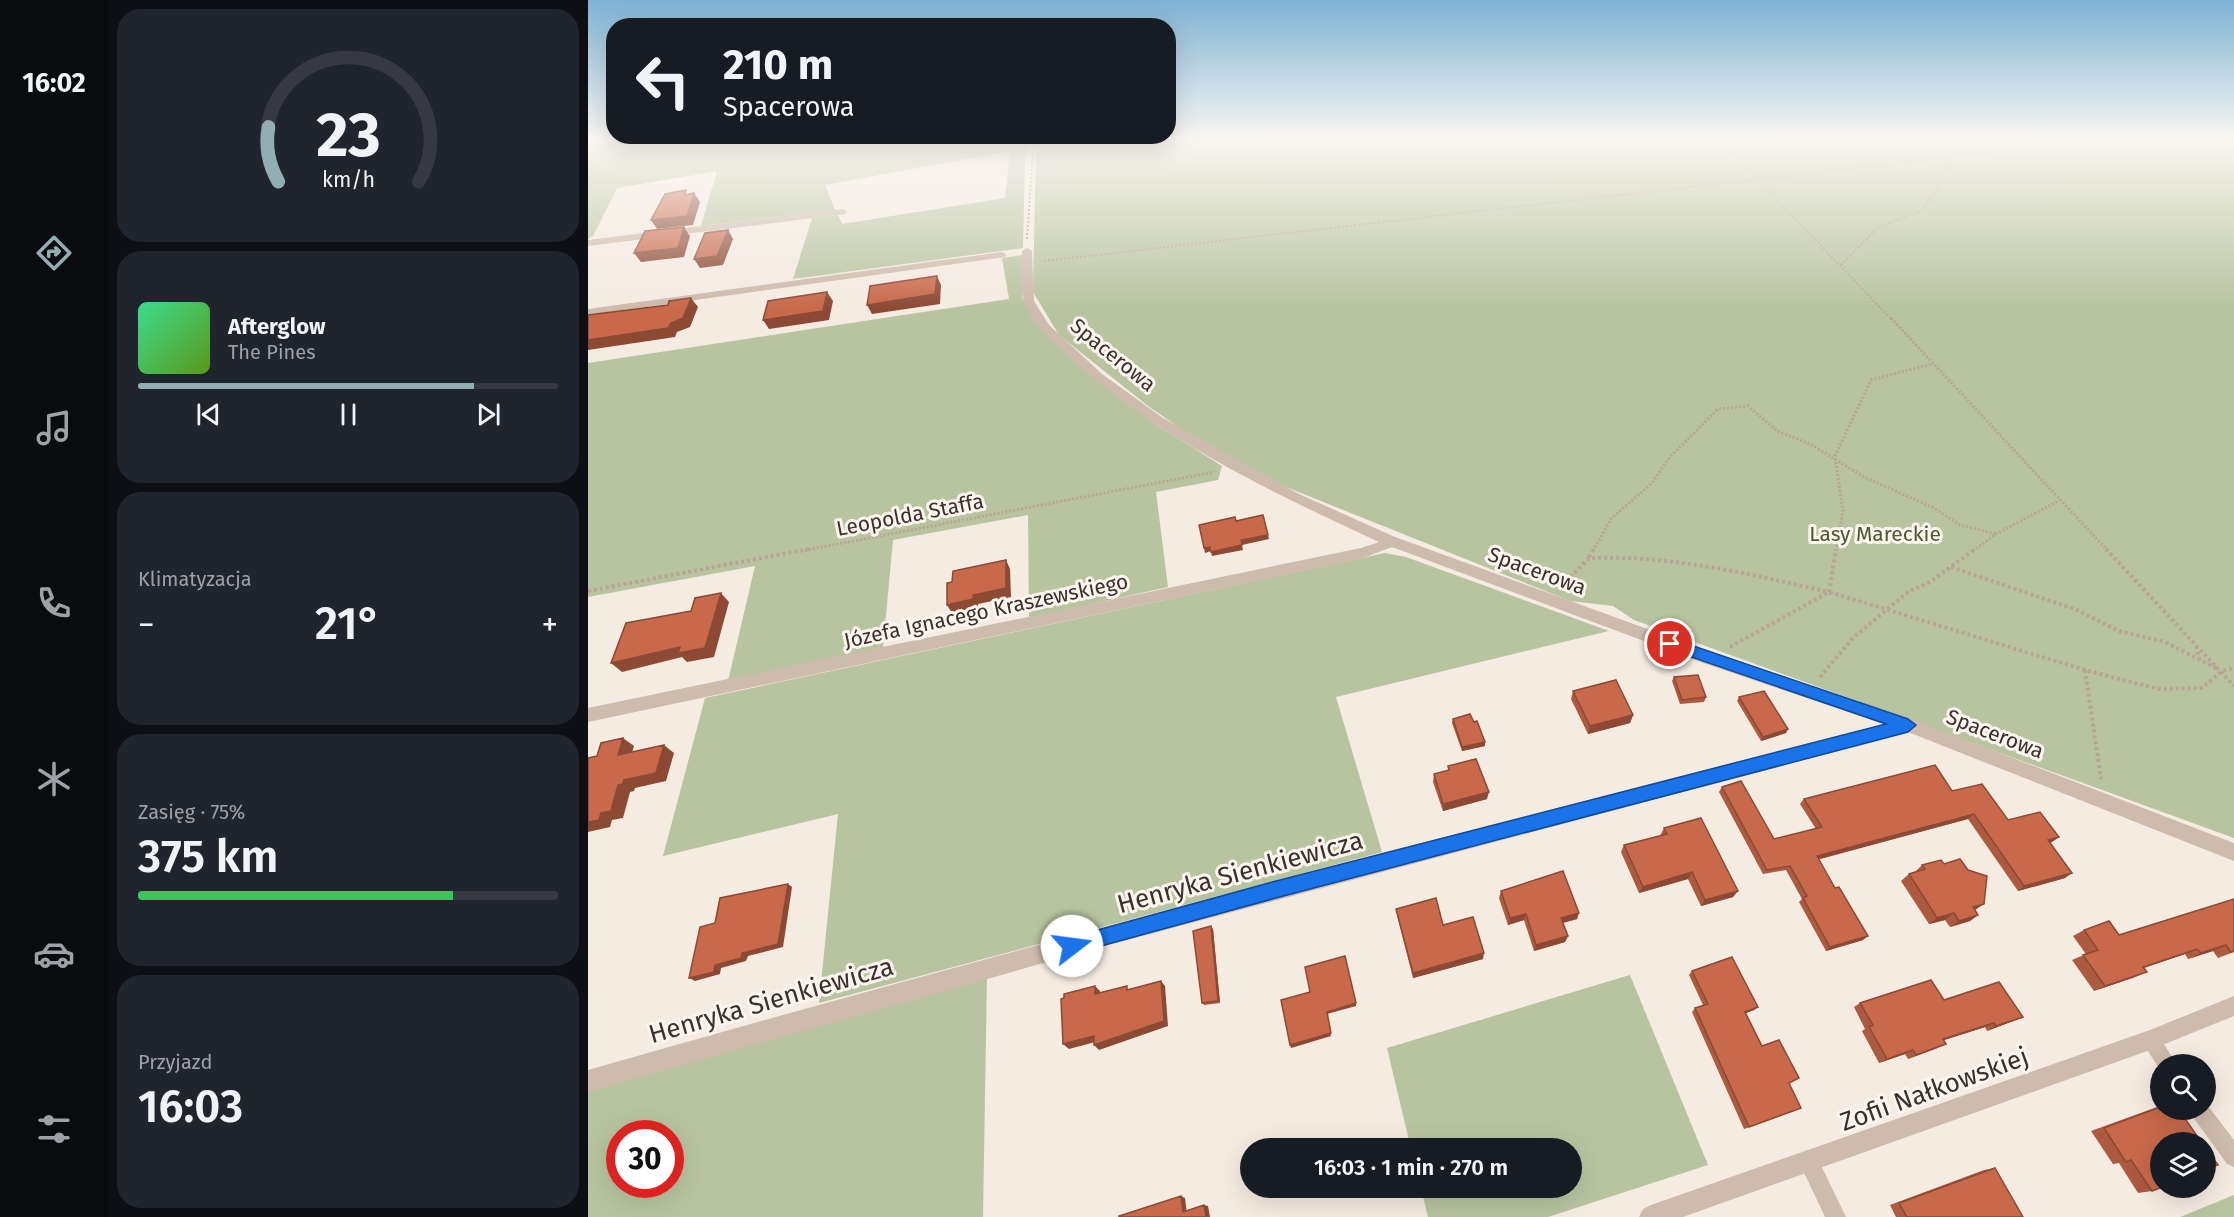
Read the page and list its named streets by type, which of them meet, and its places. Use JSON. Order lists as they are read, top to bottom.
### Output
{
  "streets": {
    "street": [
      "Spacerowa",
      "Józefa Ignacego Kraszewskiego",
      "Henryka Sienkiewicza",
      "Zofii Nałkowskiej"
    ],
    "path": ["Leopolda Staffa"]
  },
  "crossings": [
    ["Spacerowa", "Leopolda Staffa"],
    ["Spacerowa", "Józefa Ignacego Kraszewskiego"],
    ["Spacerowa", "Henryka Sienkiewicza"]
  ],
  "parks": ["Lasy Mareckie"],
  "page": {
    "tabs": "16:02",
    "turn": ["210 m", "Spacerowa"],
    "song": ["Afterglow", "The Pines"],
    "tile": [
      "Klimatyzacja",
      ["Zasięg · 75%", "375 km"],
      ["Przyjazd", "16:03"]
    ],
    "heat": ["−", "21°", "+"],
    "limit": "30",
    "trip": "16:03 · 1 min · 270 m",
    "gauge": ["23", "km/h"]
  }
}
